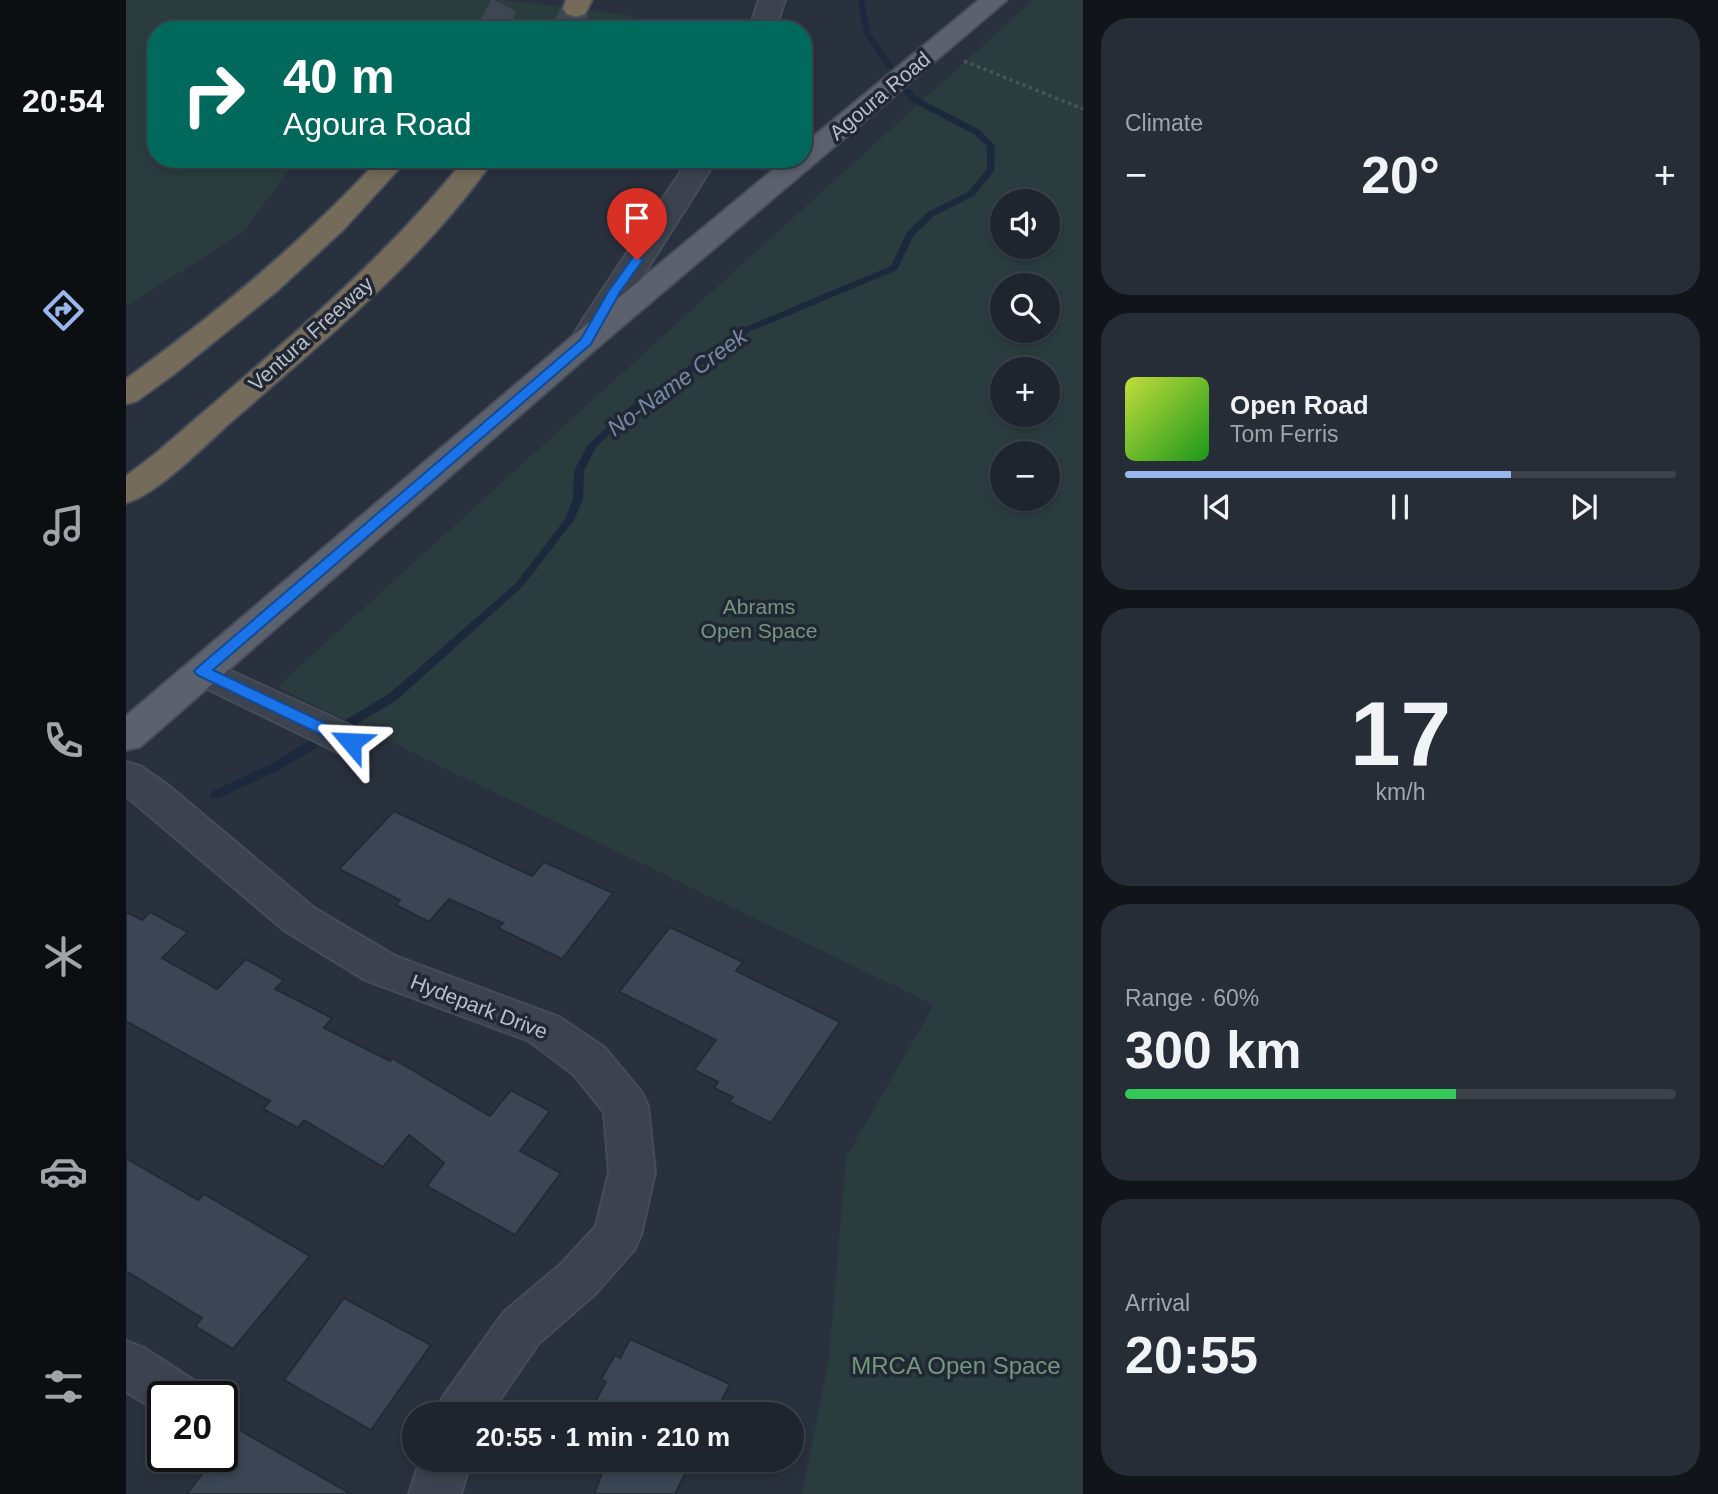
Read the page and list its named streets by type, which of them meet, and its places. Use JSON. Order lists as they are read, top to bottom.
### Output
{
  "streets": {
    "highway": ["Ventura Freeway"],
    "main road": ["Agoura Road"],
    "street": ["Hydepark Drive"]
  },
  "water": ["No-Name Creek"],
  "parks": ["Abrams Open Space", "MRCA Open Space"],
  "page": {
    "tabs": "20:54",
    "tile": [
      "Climate",
      ["17", "km/h"],
      ["Range · 60%", "300 km"],
      ["Arrival", "20:55"]
    ],
    "turn": ["40 m", "Agoura Road"],
    "heat": ["−", "20°", "+"],
    "map_buttons": ["+", "−"],
    "song": ["Open Road", "Tom Ferris"],
    "limit": "20",
    "trip": "20:55 · 1 min · 210 m"
  }
}
